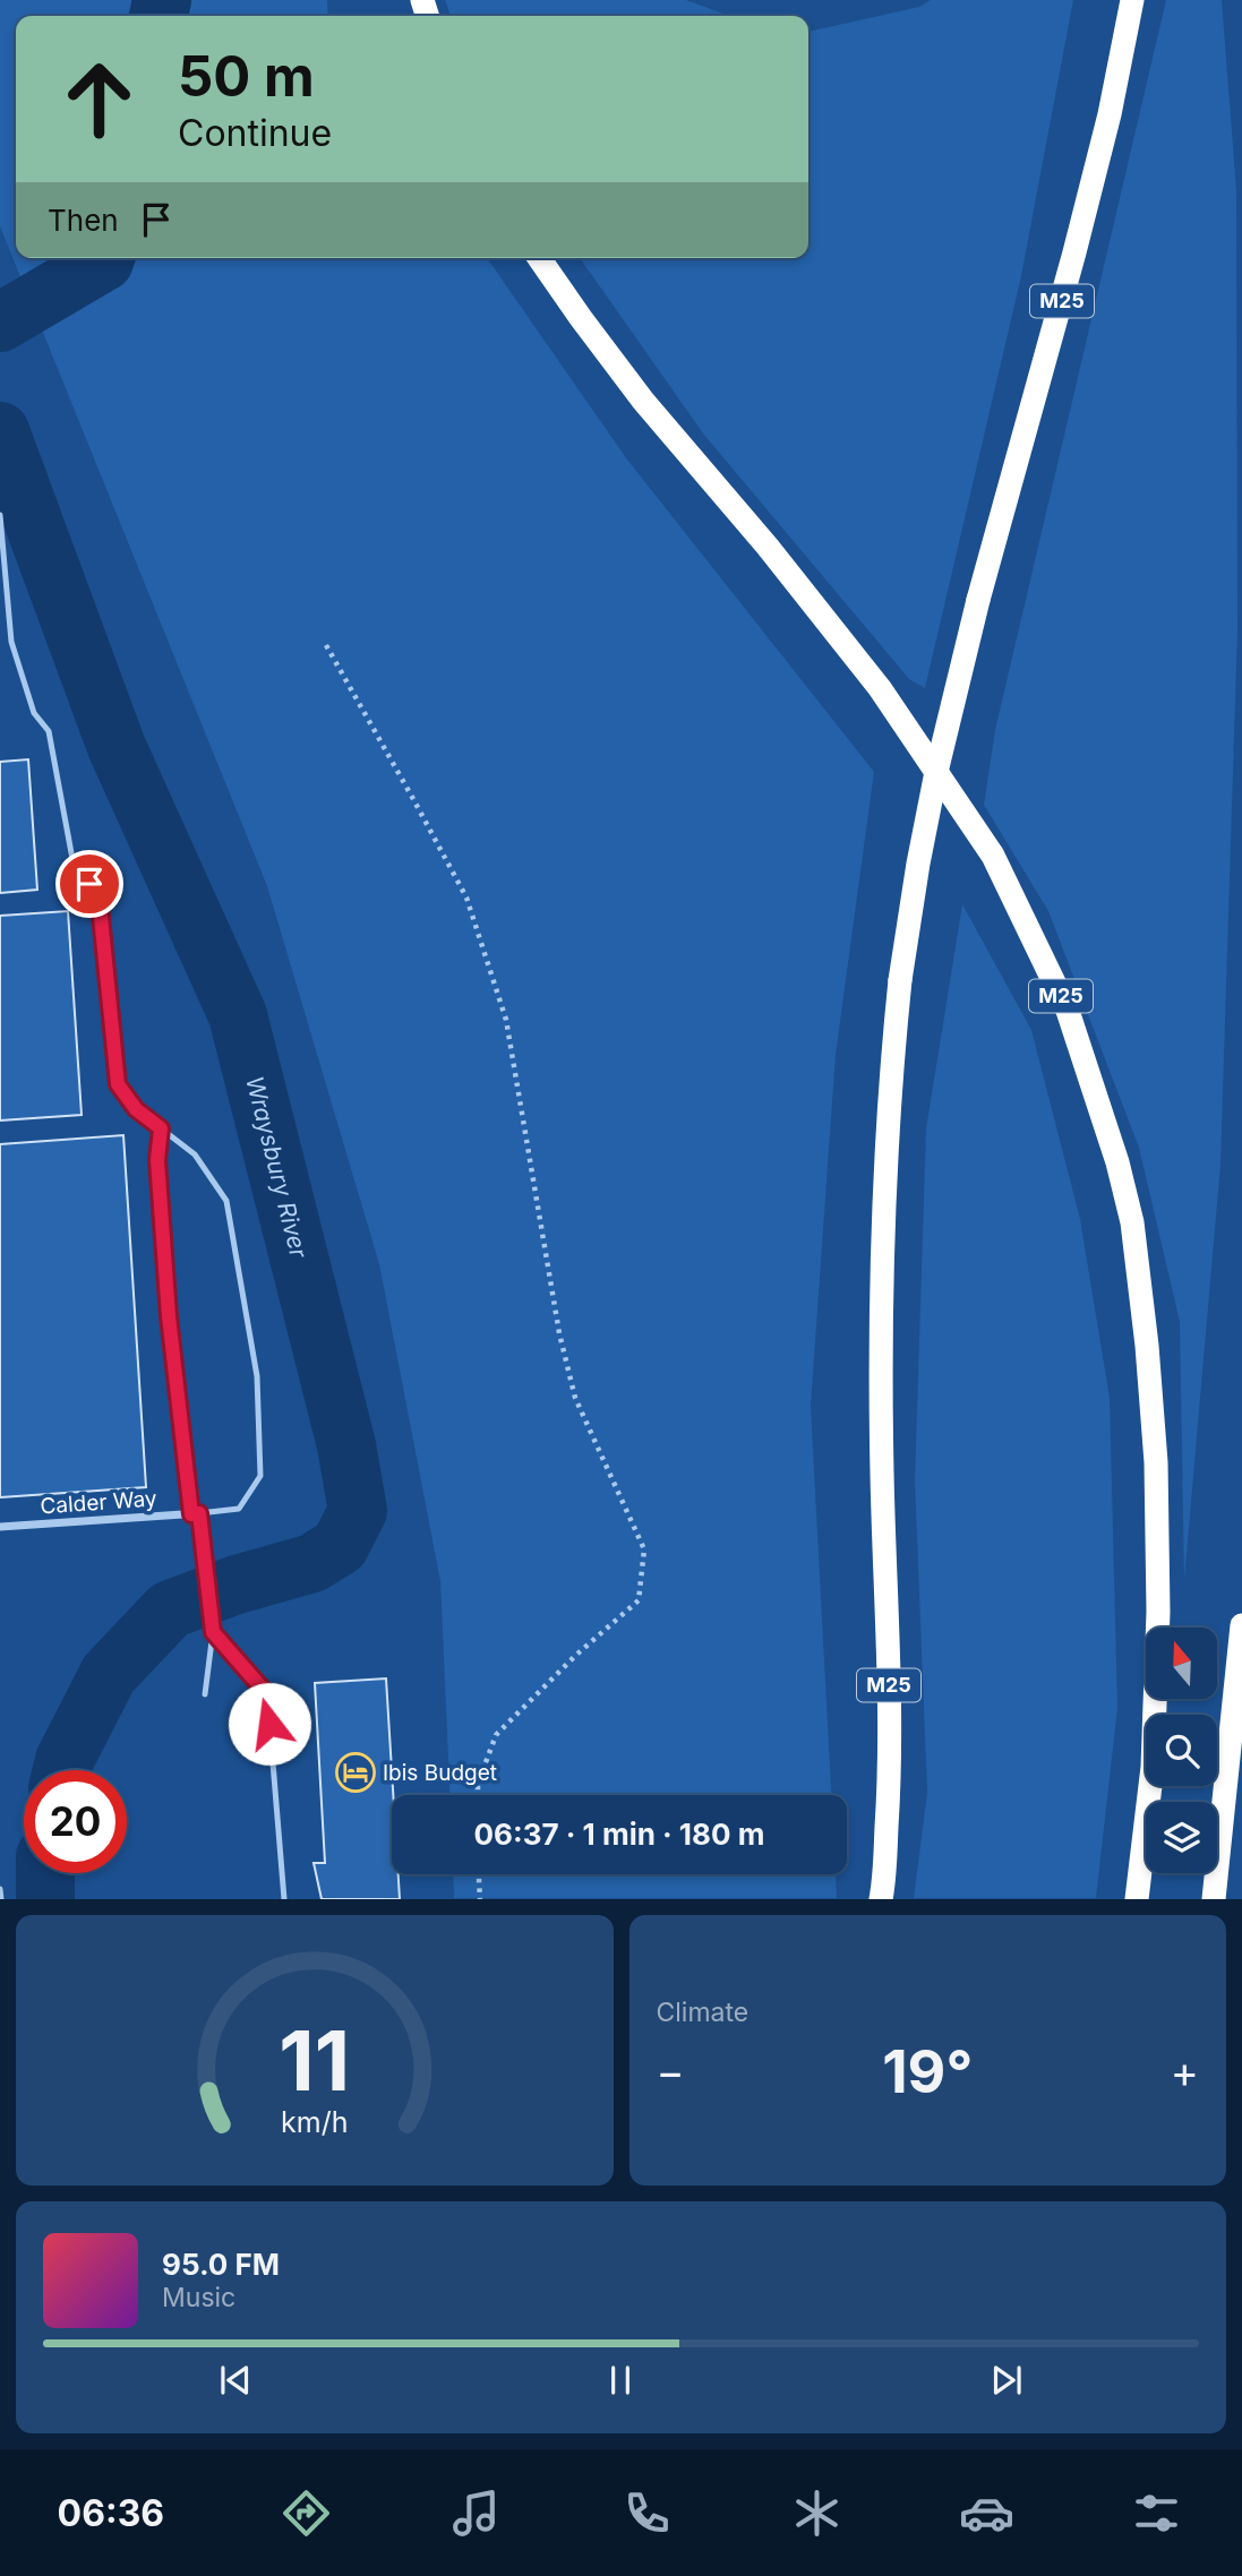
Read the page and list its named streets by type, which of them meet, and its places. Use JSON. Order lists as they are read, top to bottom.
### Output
{
  "streets": {
    "highway": ["M25"],
    "street": ["Calder Way"]
  },
  "water": ["Wraysbury River"],
  "places": {
    "hotel": ["Ibis Budget"]
  },
  "north": "top",
  "page": {
    "turn": ["50 m", "Continue"],
    "then": "Then",
    "limit": "20",
    "trip": "06:37 · 1 min · 180 m",
    "tile": "Climate",
    "heat": ["−", "19°", "+"],
    "song": ["95.0 FM", "Music"],
    "tabs": "06:36",
    "gauge": ["11", "km/h"]
  }
}
